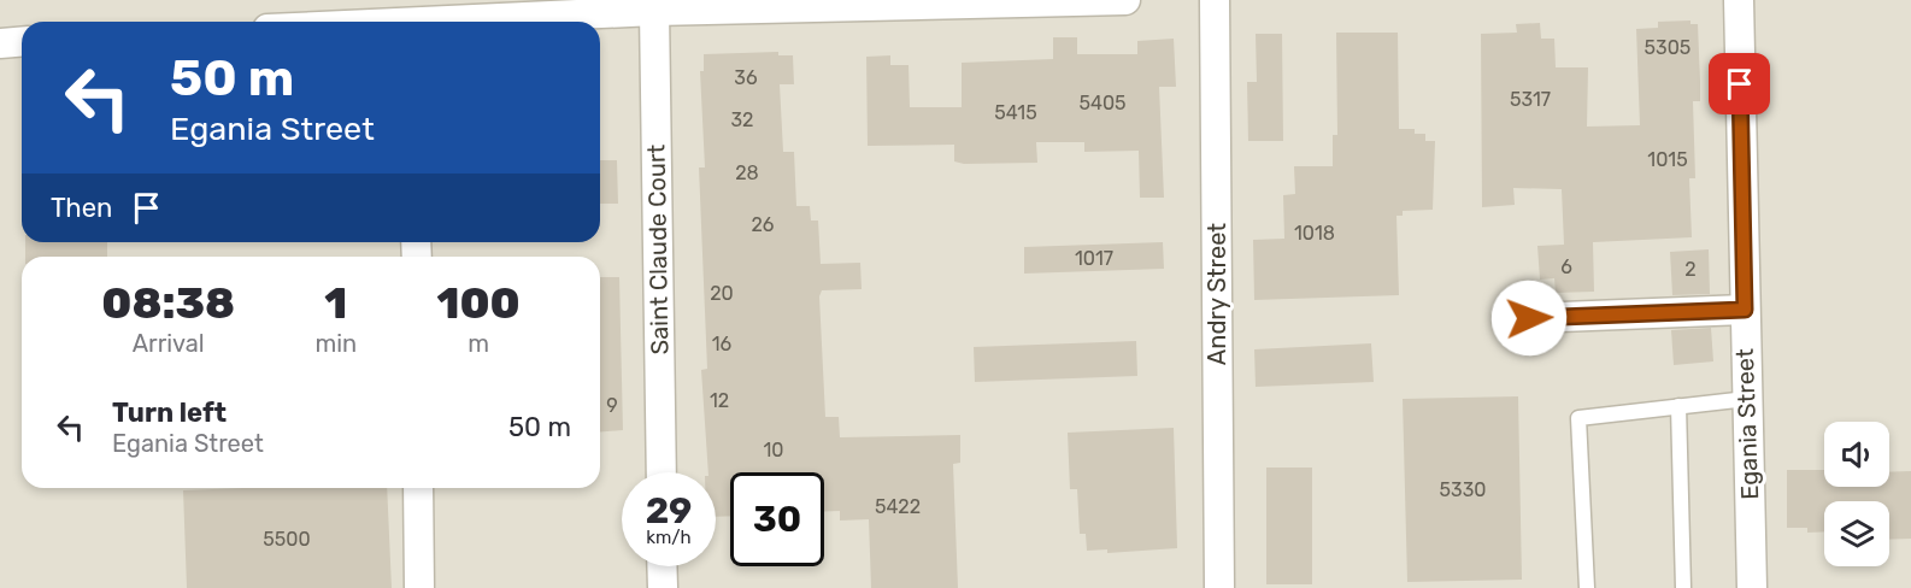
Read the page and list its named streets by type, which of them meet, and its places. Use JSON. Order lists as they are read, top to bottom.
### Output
{
  "streets": {
    "street": ["Saint Claude Court", "Andry Street", "Egania Street"]
  },
  "house_numbers": [
    "5305",
    "36",
    "5317",
    "5405",
    "5415",
    "32",
    "1015",
    "28",
    "26",
    "1018",
    "1017",
    "6",
    "2",
    "20",
    "16",
    "12",
    "9",
    "10",
    "5330",
    "5422",
    "5500"
  ],
  "page": {
    "turn": ["50 m", "Egania Street"],
    "then": "Then",
    "eta": [
      "08:38",
      "Arrival",
      "1",
      "min",
      "100",
      "m"
    ],
    "list": [
      {
        "name": "Turn left",
        "note": "Egania Street",
        "value": "50 m"
      }
    ],
    "speed": "29 km/h",
    "limit": "30"
  }
}
